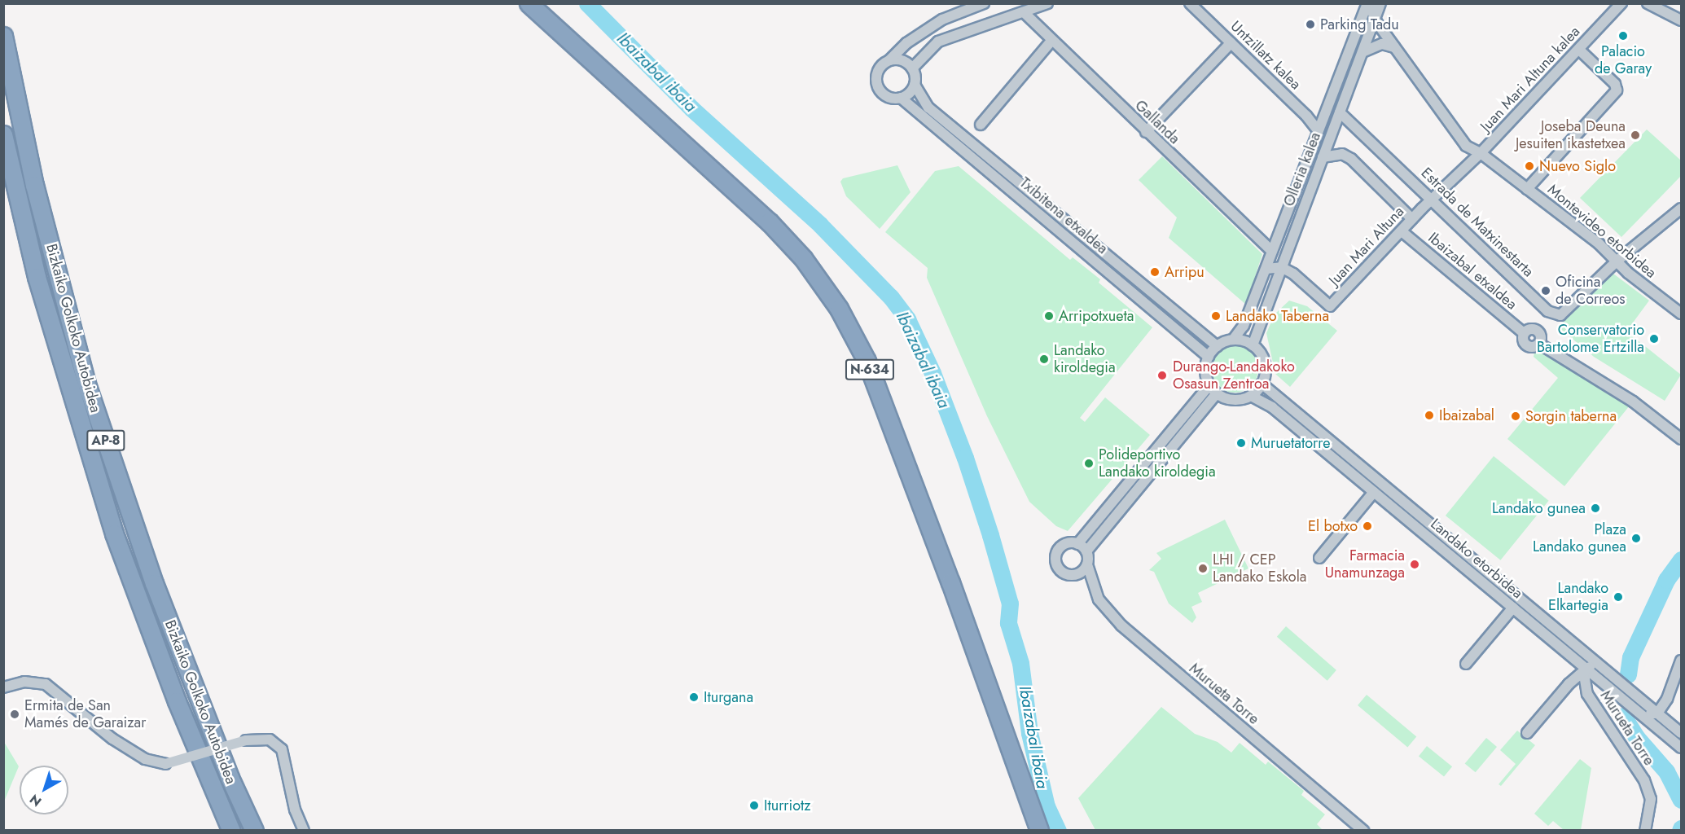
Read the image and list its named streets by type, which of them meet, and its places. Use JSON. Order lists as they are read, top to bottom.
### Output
{
  "streets": {
    "highway": ["Bizkaiko Golkoko Autobidea", "N-634", "AP-8"],
    "street": [
      "Untzillatz kalea",
      "Juan Mari Altuna kalea",
      "Gallanda",
      "Olleria kalea",
      "Txibitena etxaldea",
      "Estrada de Matxinestarta",
      "Montevideo etorbidea",
      "Juan Mari Altuna",
      "Ibaizabal etxaldea",
      "Landako etorbidea",
      "Murueta Torre"
    ]
  },
  "crossings": [
    ["Untzillatz kalea", "Olleria kalea"],
    ["Juan Mari Altuna kalea", "Montevideo etorbidea"],
    ["Juan Mari Altuna kalea", "Juan Mari Altuna"],
    ["Gallanda", "Olleria kalea"],
    ["Olleria kalea", "Txibitena etxaldea"],
    ["Olleria kalea", "Estrada de Matxinestarta"],
    ["Olleria kalea", "Juan Mari Altuna"],
    ["Olleria kalea", "Landako etorbidea"],
    ["Txibitena etxaldea", "Landako etorbidea"],
    ["Estrada de Matxinestarta", "Montevideo etorbidea"],
    ["Estrada de Matxinestarta", "Juan Mari Altuna"],
    ["Montevideo etorbidea", "Juan Mari Altuna"],
    ["Juan Mari Altuna", "Ibaizabal etxaldea"],
    ["Landako etorbidea", "Murueta Torre"]
  ],
  "water": ["Ibaizabal ibaia"],
  "places": [
    "Parking Tadu",
    "Palacio de Garay",
    "Joseba Deuna Jesuiten ikastetxea",
    "Nuevo Siglo",
    "Arripu",
    "Oficina de Correos",
    "Arripotxueta",
    "Landako Taberna",
    "Conservatorio Bartolome Ertzilla",
    "Landako kiroldegia",
    "Durango-Landakoko Osasun Zentroa",
    "Ibaizabal",
    "Sorgin taberna",
    "Muruetatorre",
    "Polideportivo Landako kiroldegia",
    "Landako gunea",
    "El botxo",
    "Plaza Landako gunea",
    "Farmacia Unamunzaga",
    "LHI / CEP Landako Eskola",
    "Landako Elkartegia",
    "Iturgana",
    "Ermita de San Mamés de Garaizar",
    "Iturriotz"
  ],
  "north": "bottom left"
}
